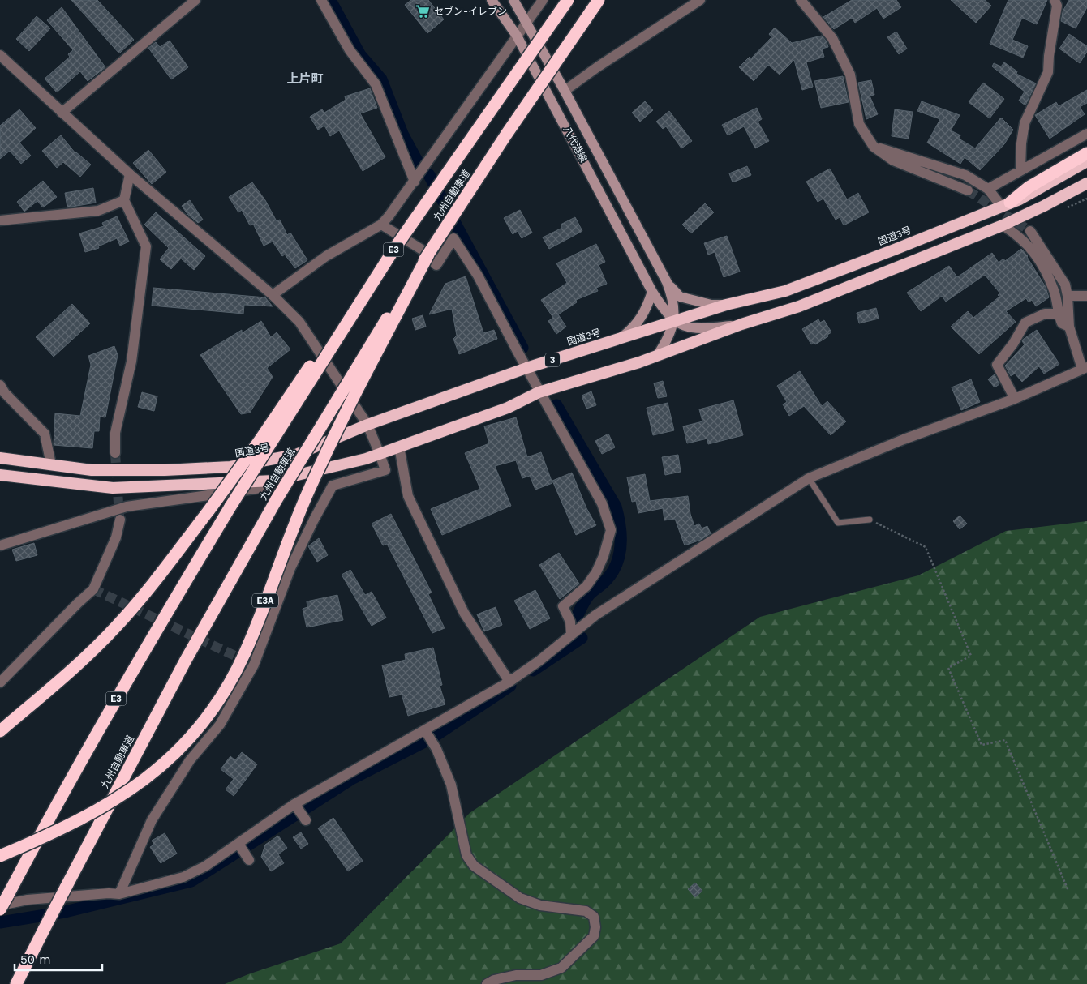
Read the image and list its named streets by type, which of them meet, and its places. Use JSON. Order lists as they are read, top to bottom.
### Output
{
  "streets": {
    "highway": [
      "九州自動車道",
      "国道3号",
      "E3",
      "3",
      "E3A"
    ],
    "main road": ["八代港線"]
  },
  "crossings": [
    ["八代港線", "国道3号"],
    ["九州自動車道", "E3A"]
  ],
  "districts": ["上片町"],
  "places": {
    "supermarket": ["セブン-イレブン"]
  },
  "scale_bar": "50 m"
}
